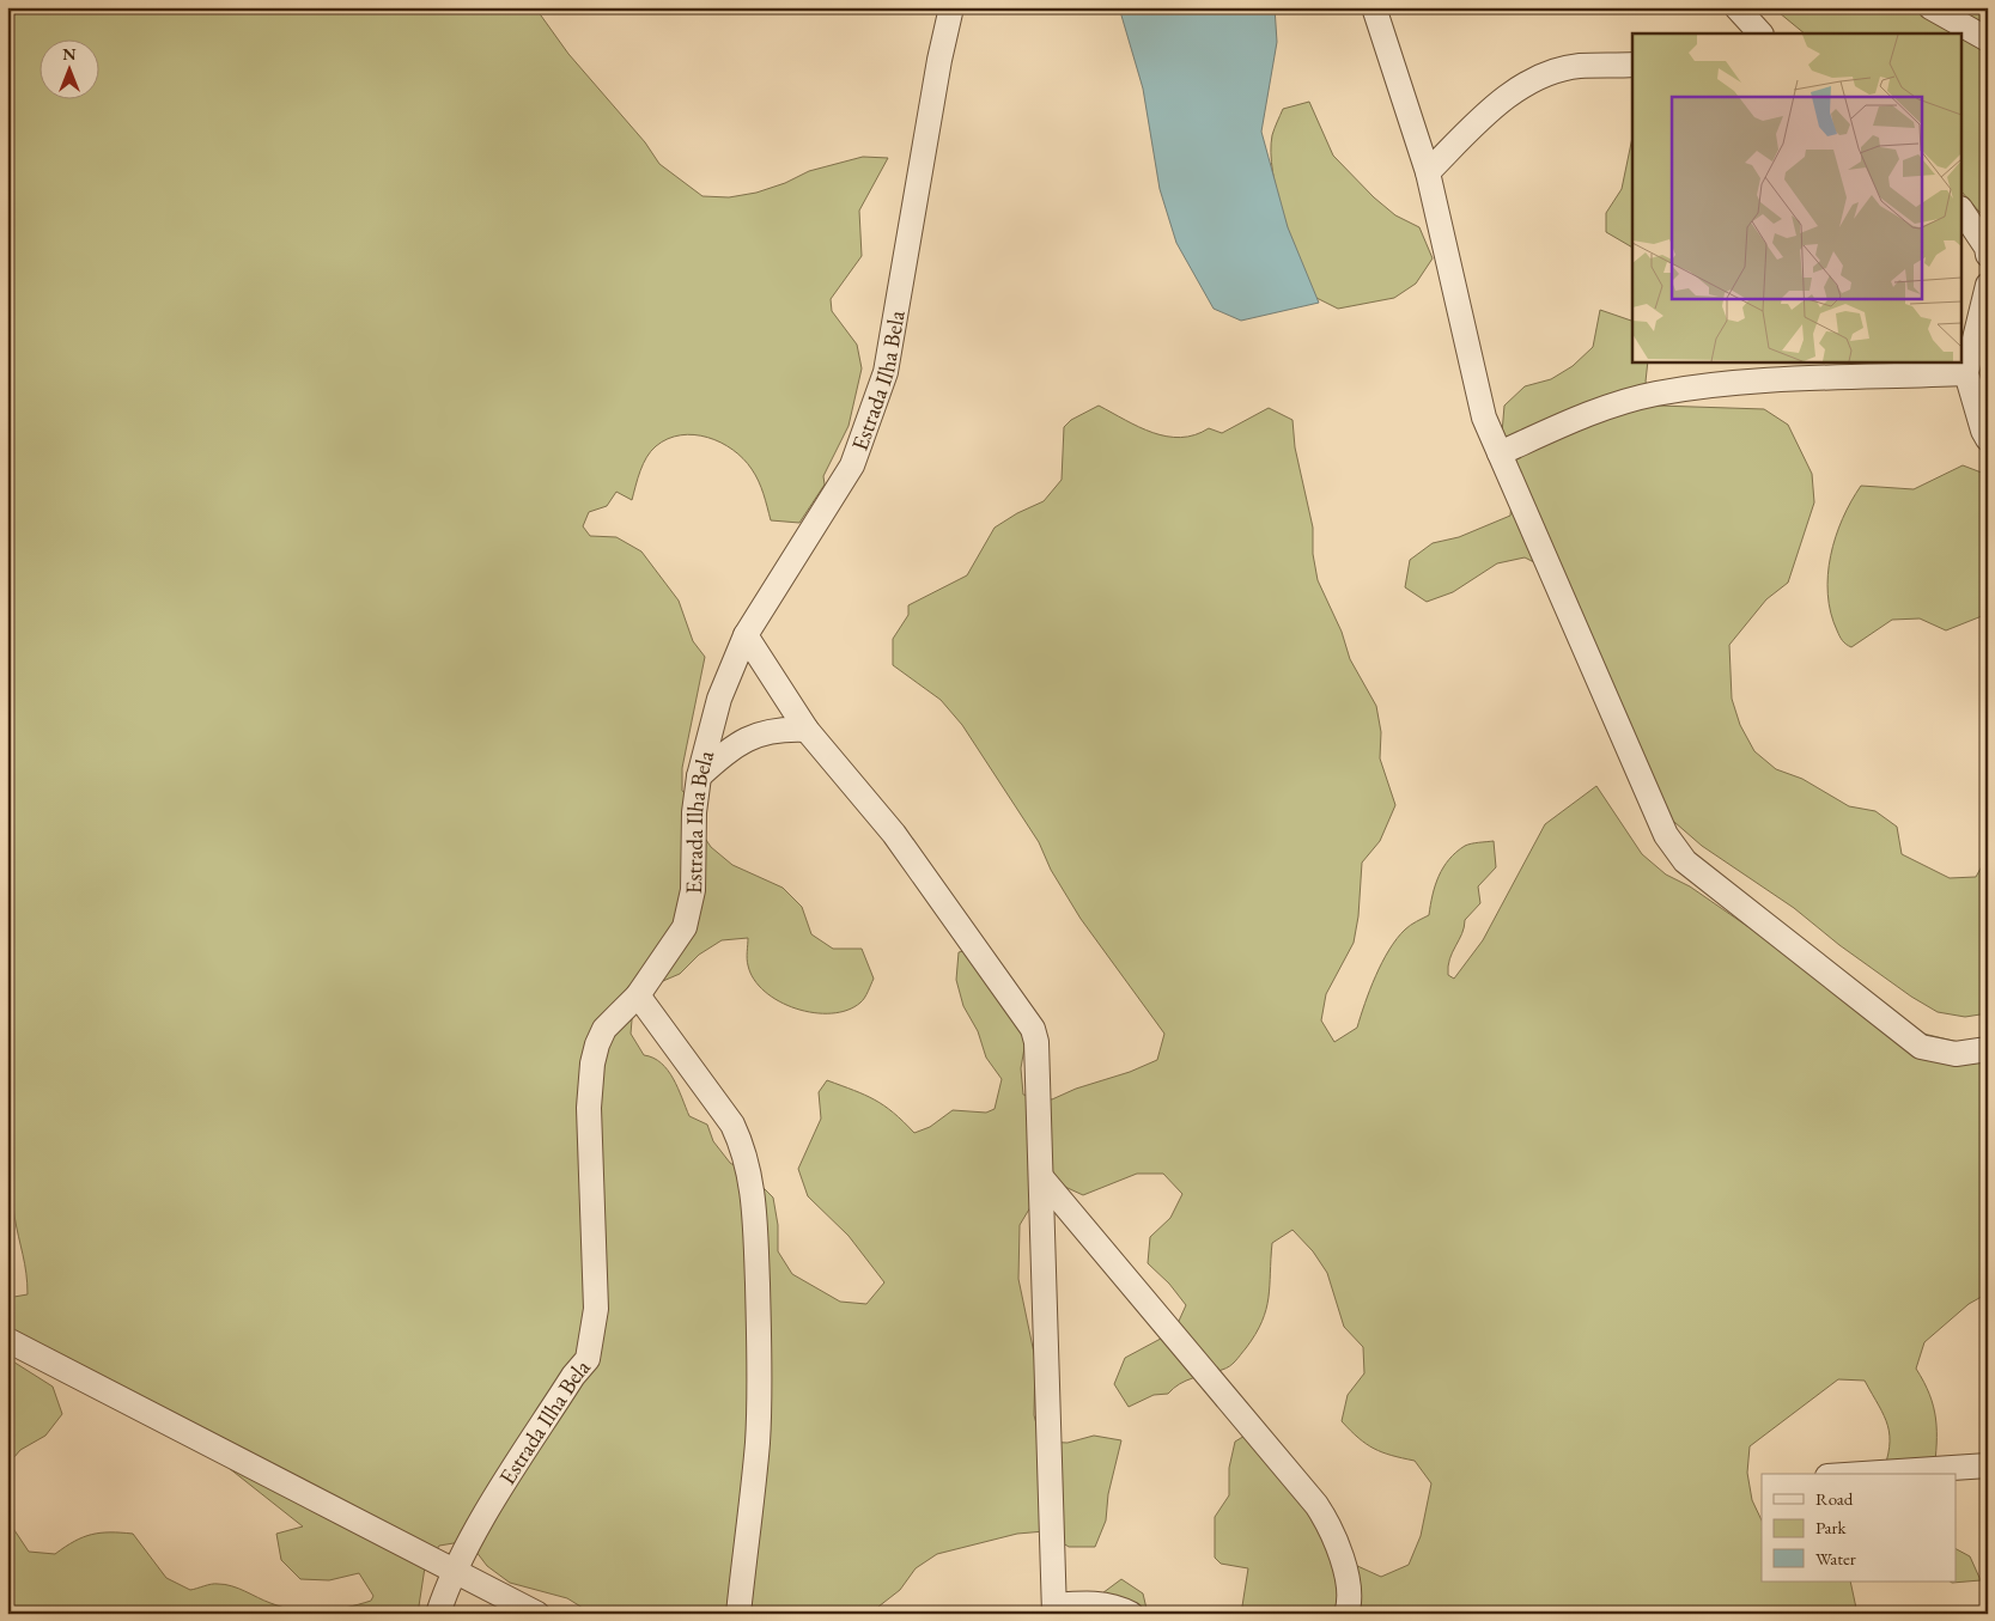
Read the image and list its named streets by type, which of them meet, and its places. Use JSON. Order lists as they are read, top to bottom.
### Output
{
  "streets": {
    "street": ["Estrada Ilha Bela"]
  },
  "legend": ["Road", "Park", "Water"],
  "north": "top"
}
